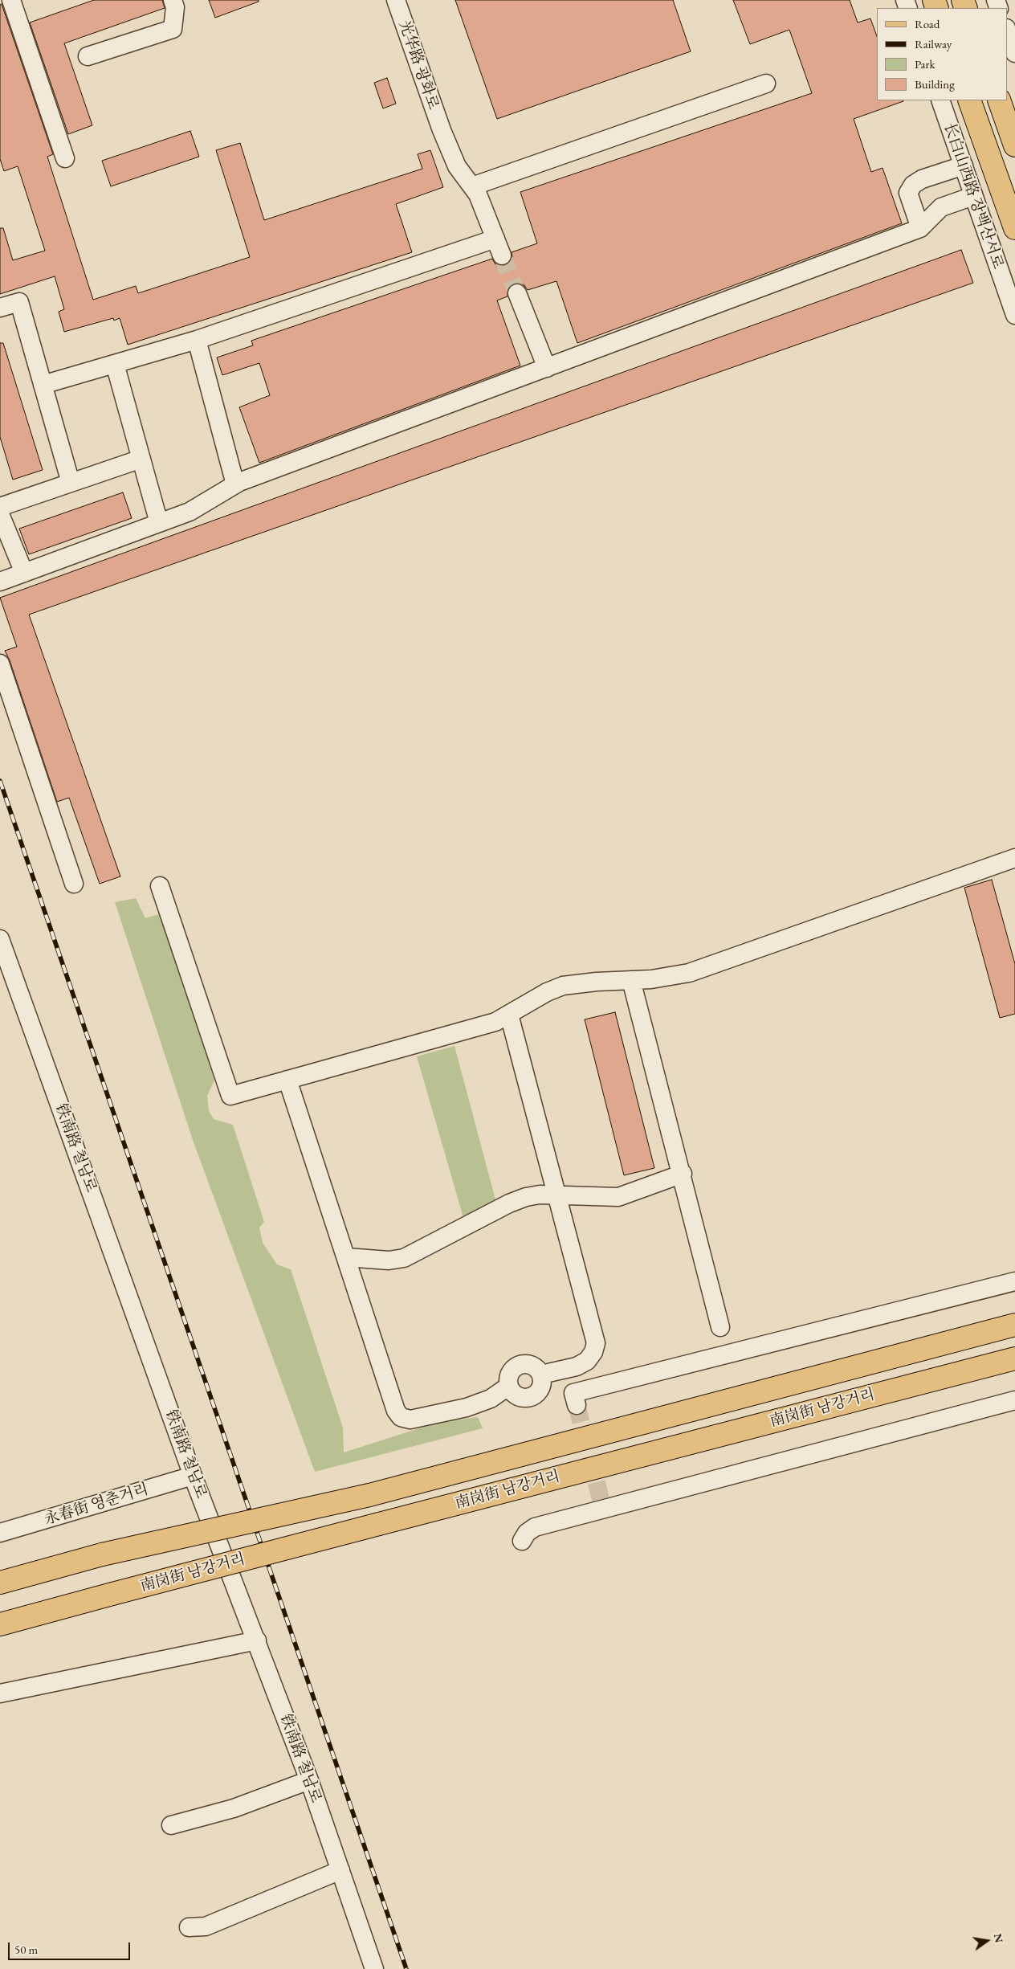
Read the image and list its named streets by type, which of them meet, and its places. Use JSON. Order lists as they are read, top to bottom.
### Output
{
  "streets": {
    "main road": ["长白山西路 장백산서로", "南岗街 남강거리"],
    "street": ["光华路 광화로", "铁南路 철남로", "永春街 영춘거리"]
  },
  "crossings": [
    ["铁南路 철남로", "永春街 영춘거리"]
  ],
  "legend": [
    "Road",
    "Railway",
    "Park",
    "Building"
  ],
  "scale_bar": "50 m",
  "north": "right"
}
